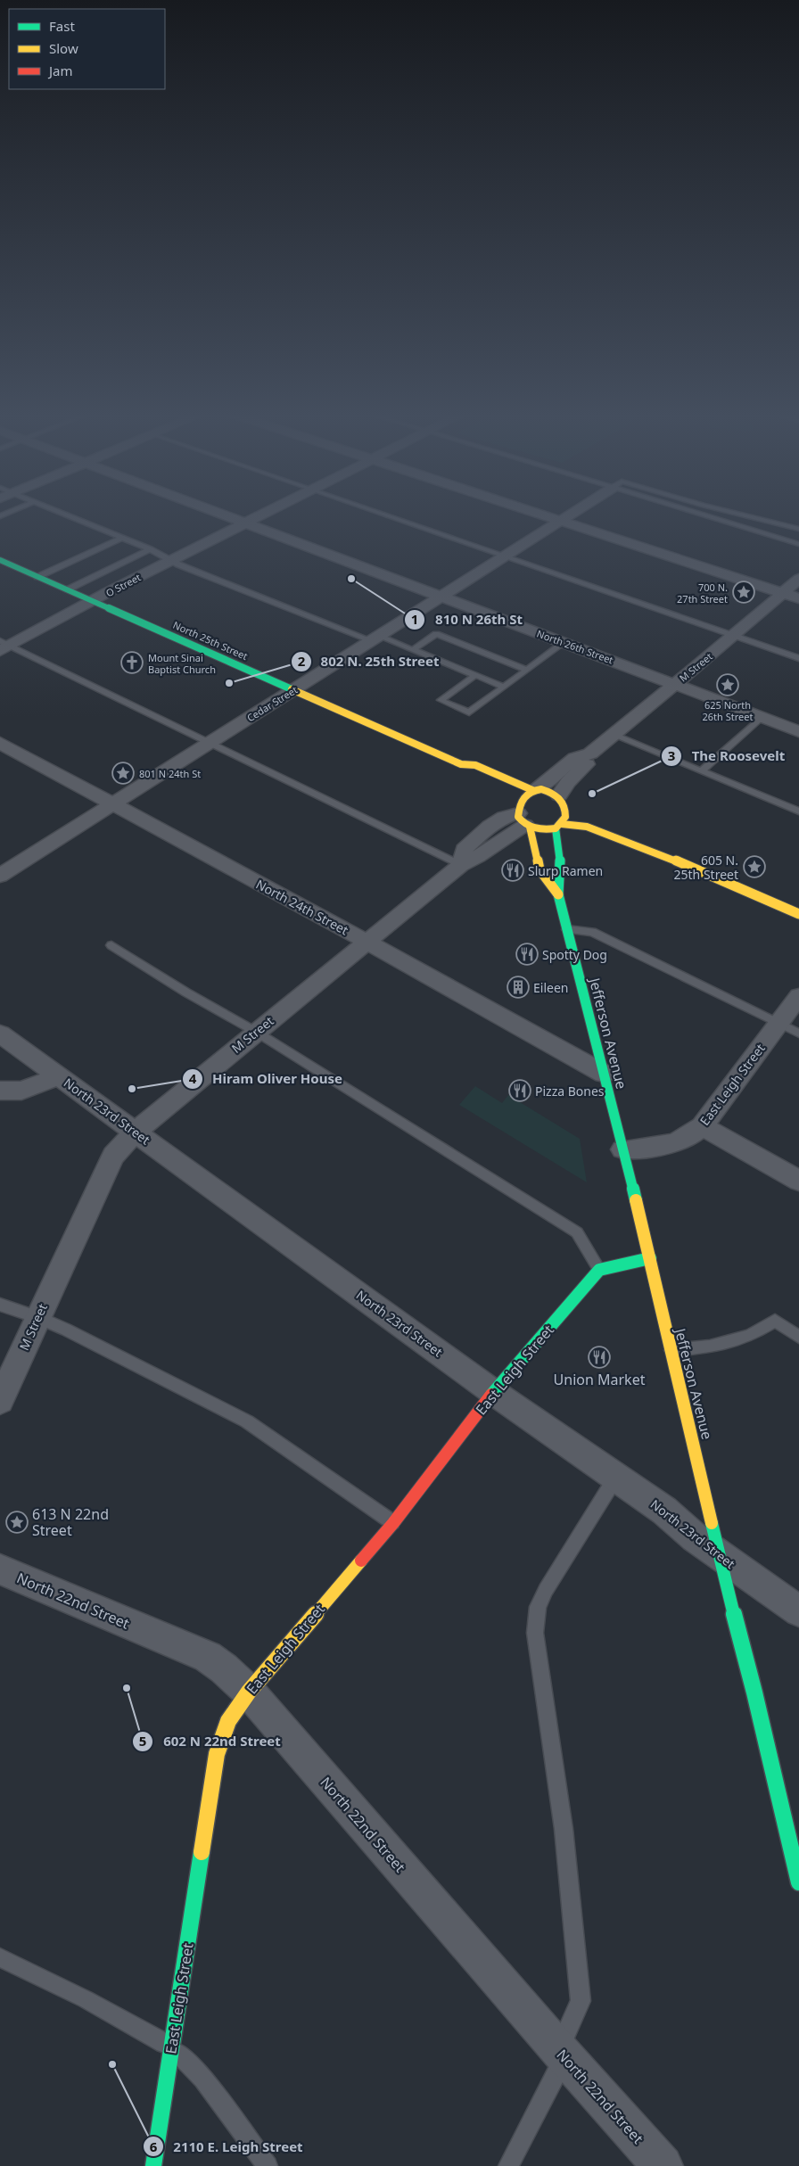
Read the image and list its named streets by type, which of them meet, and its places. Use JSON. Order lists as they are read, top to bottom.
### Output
{
  "streets": {
    "street": [
      "O Street",
      "North 25th Street",
      "North 26th Street",
      "M Street",
      "Cedar Street",
      "North 24th Street",
      "Jefferson Avenue",
      "East Leigh Street",
      "North 23rd Street",
      "North 22nd Street"
    ]
  },
  "crossings": [
    ["O Street", "North 25th Street"],
    ["O Street", "North 26th Street"],
    ["North 25th Street", "M Street"],
    ["North 25th Street", "Cedar Street"],
    ["North 25th Street", "Jefferson Avenue"],
    ["North 26th Street", "M Street"],
    ["North 26th Street", "Cedar Street"],
    ["M Street", "North 24th Street"],
    ["M Street", "Jefferson Avenue"],
    ["M Street", "North 23rd Street"],
    ["Cedar Street", "North 24th Street"],
    ["North 24th Street", "Jefferson Avenue"],
    ["Jefferson Avenue", "East Leigh Street"],
    ["Jefferson Avenue", "North 23rd Street"],
    ["East Leigh Street", "North 23rd Street"],
    ["East Leigh Street", "North 22nd Street"]
  ],
  "places": {
    "other": [
      "810 N 26th St",
      "802 N. 25th Street",
      "The Roosevelt",
      "Hiram Oliver House",
      "602 N 22nd Street",
      "2110 E. Leigh Street"
    ],
    "place": [
      "700 N. 27th Street",
      "625 North 26th Street",
      "801 N 24th St",
      "605 N. 25th Street",
      "613 N 22nd Street"
    ],
    "church": ["Mount Sinai Baptist Church"],
    "restaurant": [
      "Slurp Ramen",
      "Spotty Dog",
      "Pizza Bones",
      "Union Market"
    ],
    "building": ["Eileen"]
  },
  "legend": ["Fast", "Slow", "Jam"]
}
